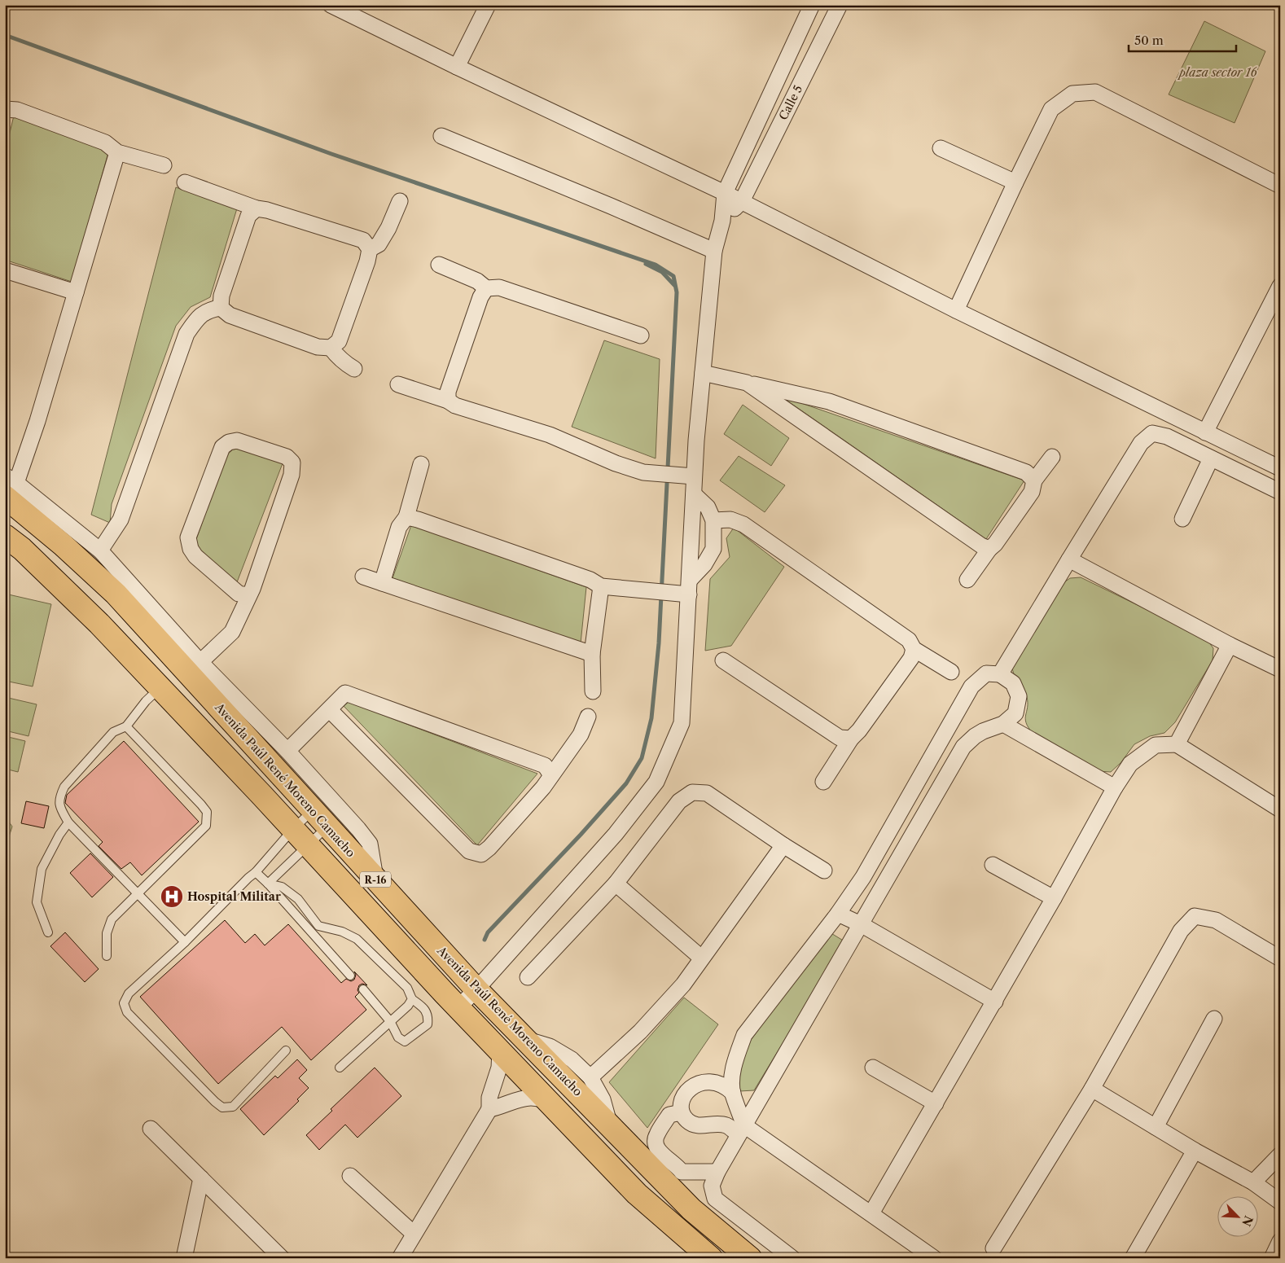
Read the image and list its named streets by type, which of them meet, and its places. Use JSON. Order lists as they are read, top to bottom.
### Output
{
  "streets": {
    "main road": ["Avenida Paúl René Moreno Camacho", "R-16"],
    "street": ["Calle 5"]
  },
  "crossings": [
    ["Calle 5", "Avenida Paúl René Moreno Camacho"],
    ["Calle 5", "R-16"]
  ],
  "parks": ["plaza sector 16"],
  "places": {
    "hospital": ["Hospital Militar"]
  },
  "scale_bar": "50 m",
  "north": "bottom right"
}
